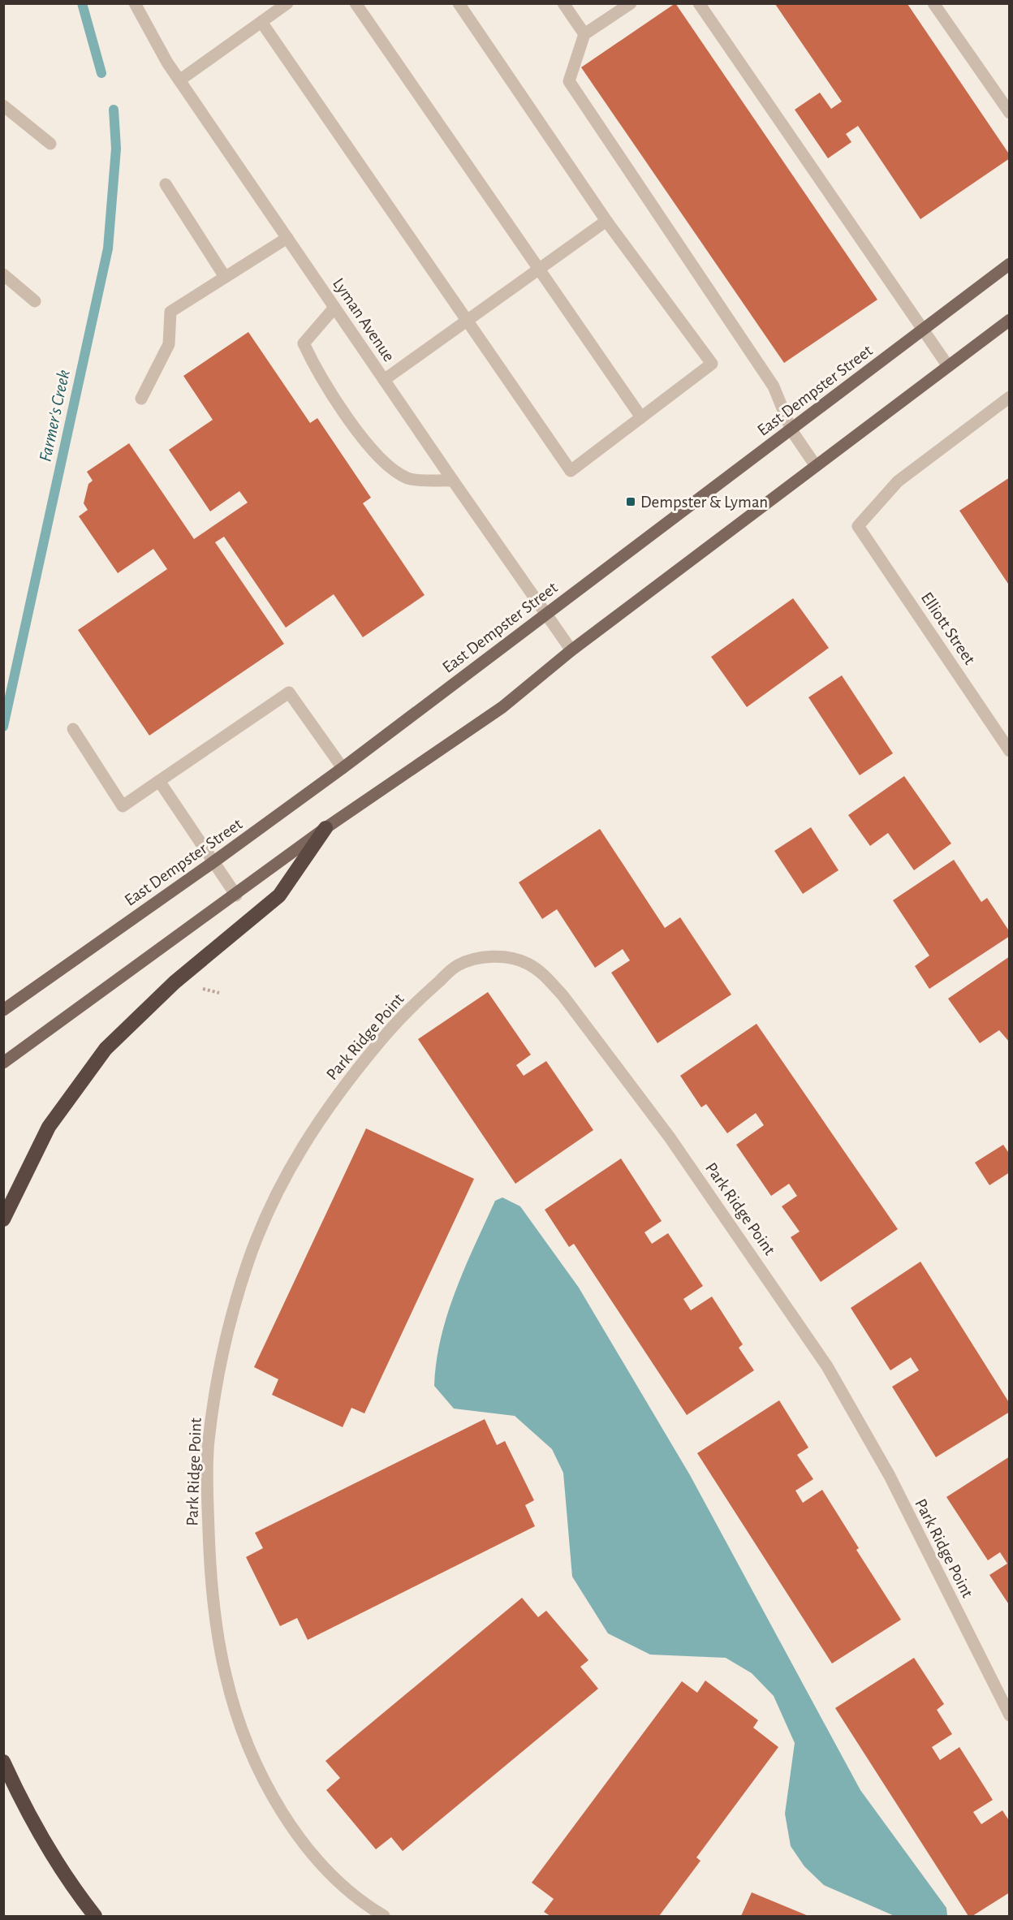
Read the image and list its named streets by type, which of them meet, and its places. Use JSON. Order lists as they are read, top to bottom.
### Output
{
  "streets": {
    "main road": ["East Dempster Street"],
    "street": ["Lyman Avenue", "Elliott Street", "Park Ridge Point"]
  },
  "crossings": [
    ["Lyman Avenue", "East Dempster Street"]
  ],
  "water": ["Farmer's Creek"],
  "places": {
    "transit": ["Dempster & Lyman"]
  }
}
